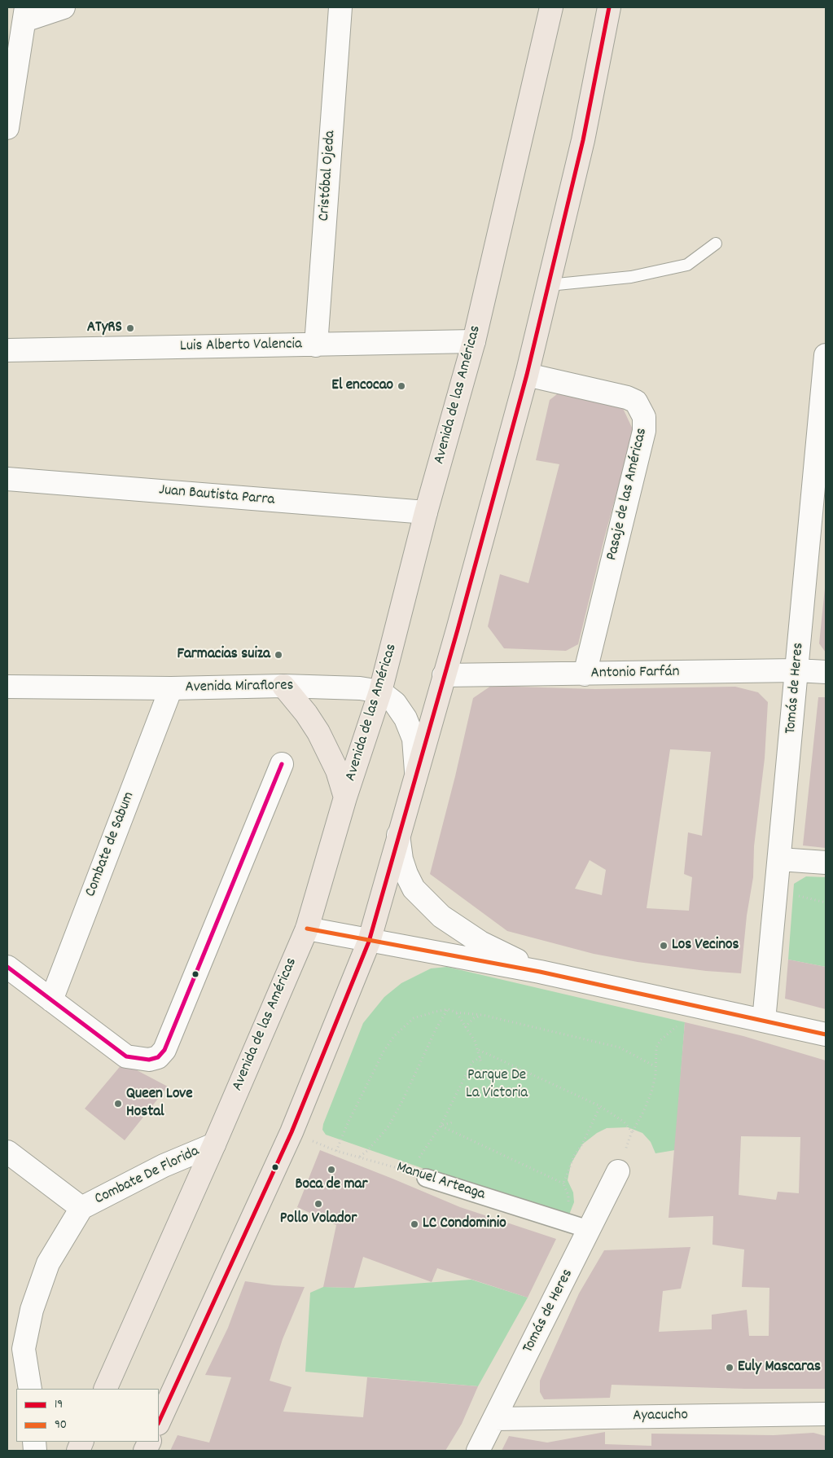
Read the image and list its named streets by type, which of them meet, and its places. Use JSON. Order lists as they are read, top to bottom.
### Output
{
  "streets": {
    "main road": ["Avenida de las Américas"],
    "street": [
      "Cristóbal Ojeda",
      "Luis Alberto Valencia",
      "Pasaje de las Américas",
      "Juan Bautista Parra",
      "Antonio Farfán",
      "Avenida Miraflores",
      "Tomás de Heres",
      "Combate de Sabum",
      "Combate De Florida",
      "Manuel Arteaga",
      "Ayacucho"
    ]
  },
  "crossings": [
    ["Cristóbal Ojeda", "Luis Alberto Valencia"],
    ["Luis Alberto Valencia", "Avenida de las Américas"],
    ["Avenida de las Américas", "Juan Bautista Parra"],
    ["Avenida de las Américas", "Avenida Miraflores"],
    ["Avenida de las Américas", "Combate De Florida"],
    ["Pasaje de las Américas", "Antonio Farfán"],
    ["Antonio Farfán", "Tomás de Heres"],
    ["Avenida Miraflores", "Combate de Sabum"],
    ["Tomás de Heres", "Manuel Arteaga"],
    ["Tomás de Heres", "Ayacucho"]
  ],
  "parks": ["Parque De La Victoria"],
  "places": [
    "ATyRS",
    "El encocao",
    "Farmacias suiza",
    "Los Vecinos",
    "Queen Love Hostal",
    "Boca de mar",
    "Pollo Volador",
    "LC Condominio",
    "Euly Mascaras"
  ],
  "lines": ["transit line 19", "transit line 90"],
  "legend": ["19", "90"]
}
